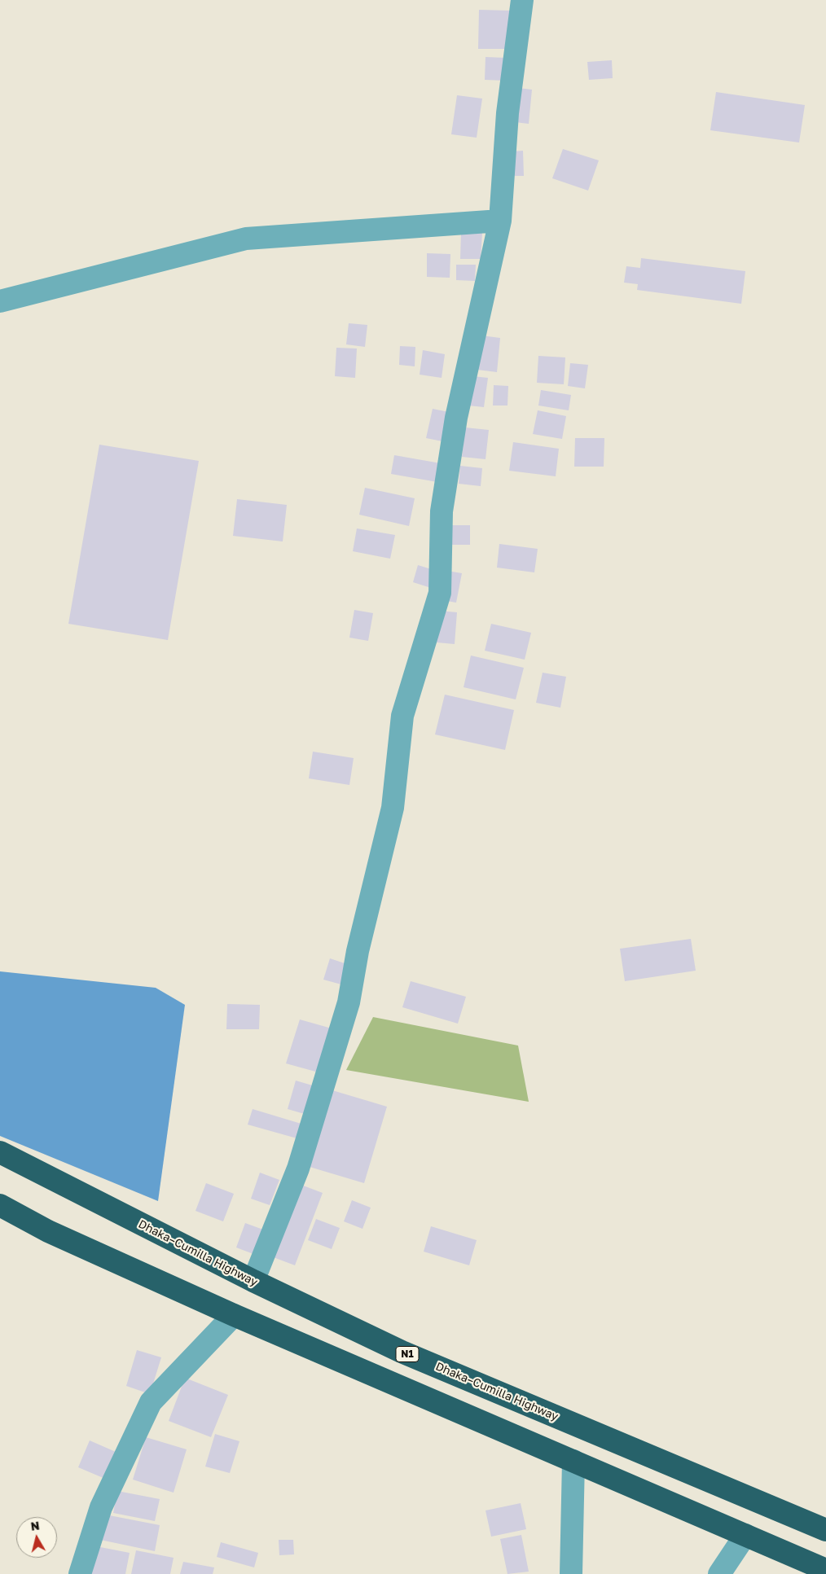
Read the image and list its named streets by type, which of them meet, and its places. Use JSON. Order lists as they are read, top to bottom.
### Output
{
  "streets": {
    "highway": ["Dhaka–Cumilla Highway", "N1"]
  },
  "north": "top"
}
